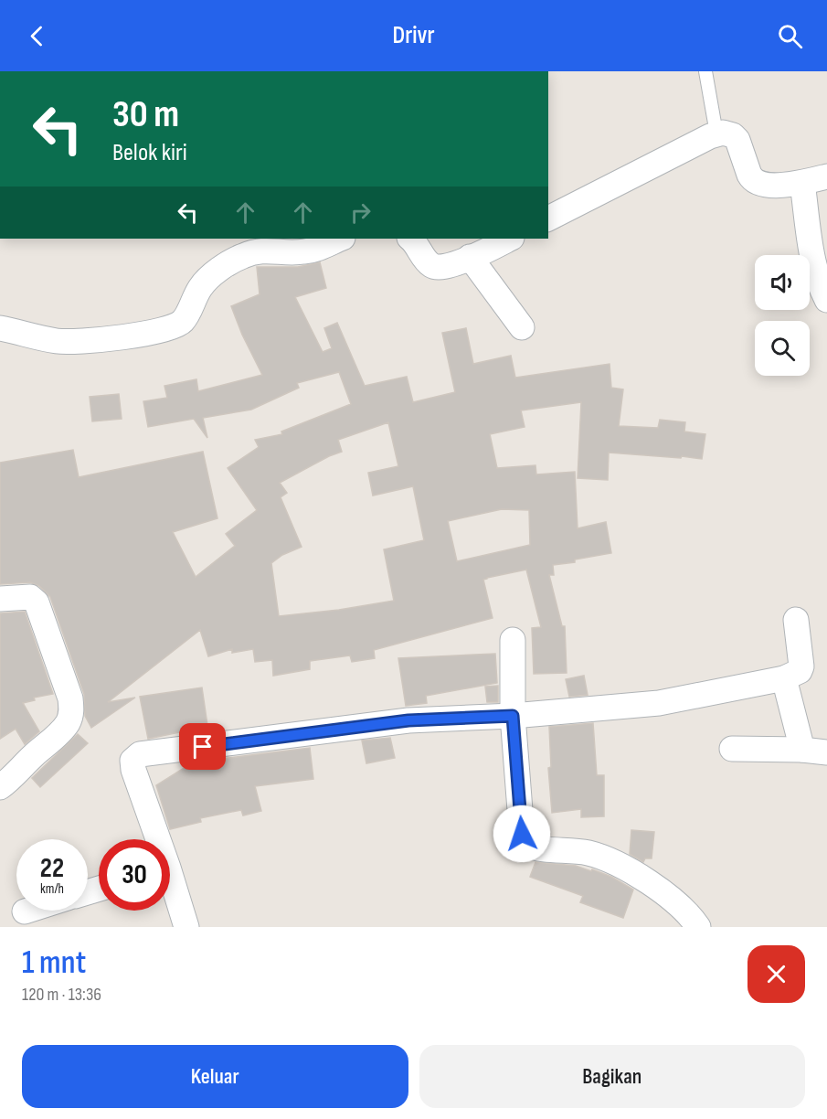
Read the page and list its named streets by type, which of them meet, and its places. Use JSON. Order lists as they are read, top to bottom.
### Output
{
  "page": {
    "header": "Drivr",
    "turn": ["30 m", "Belok kiri"],
    "speed": "22 km/h",
    "limit": "30",
    "heading": ["1 mnt", "120 m · 13:36"],
    "buttons": ["Keluar", "Bagikan"]
  }
}
